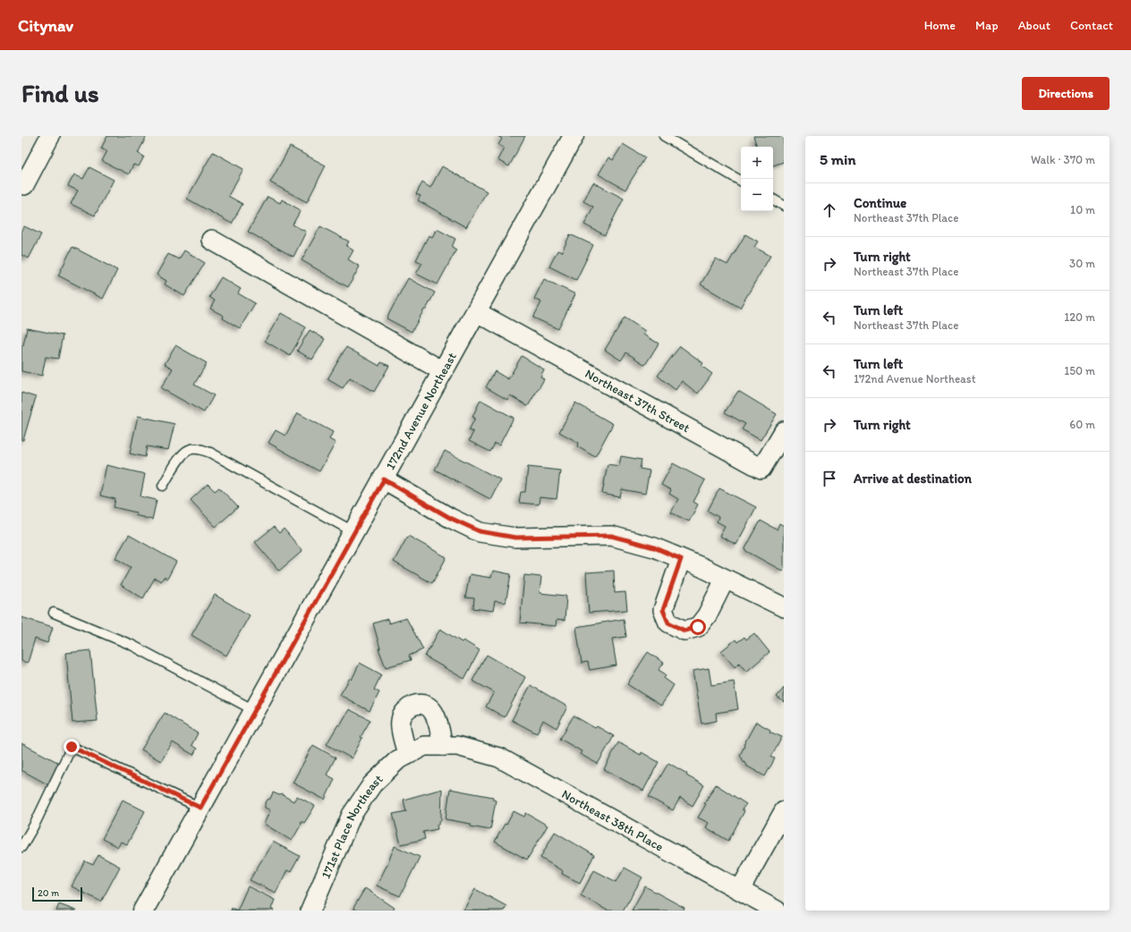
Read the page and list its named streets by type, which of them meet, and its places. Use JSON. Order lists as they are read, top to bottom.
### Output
{
  "streets": {
    "street": [
      "Northeast 37th Street",
      "172nd Avenue Northeast",
      "Northeast 38th Place",
      "171st Place Northeast"
    ]
  },
  "crossings": [
    ["Northeast 37th Street", "172nd Avenue Northeast"],
    ["Northeast 38th Place", "171st Place Northeast"]
  ],
  "scale_bar": "20 m",
  "page": {
    "header": "Citynav",
    "nav": [
      "Home",
      "Map",
      "About",
      "Contact"
    ],
    "buttons": "Directions",
    "title": "Find us",
    "heading": ["5 min", "Walk · 370 m"],
    "map_buttons": ["+", "−"],
    "list": [
      ["Continue", "Northeast 37th Place", "10 m"],
      ["Turn right", "Northeast 37th Place", "30 m"],
      ["Turn left", "Northeast 37th Place", "120 m"],
      ["Turn left", "172nd Avenue Northeast", "150 m"],
      ["Turn right", "60 m"],
      "Arrive at destination"
    ],
    "scale": "20 m"
  }
}
